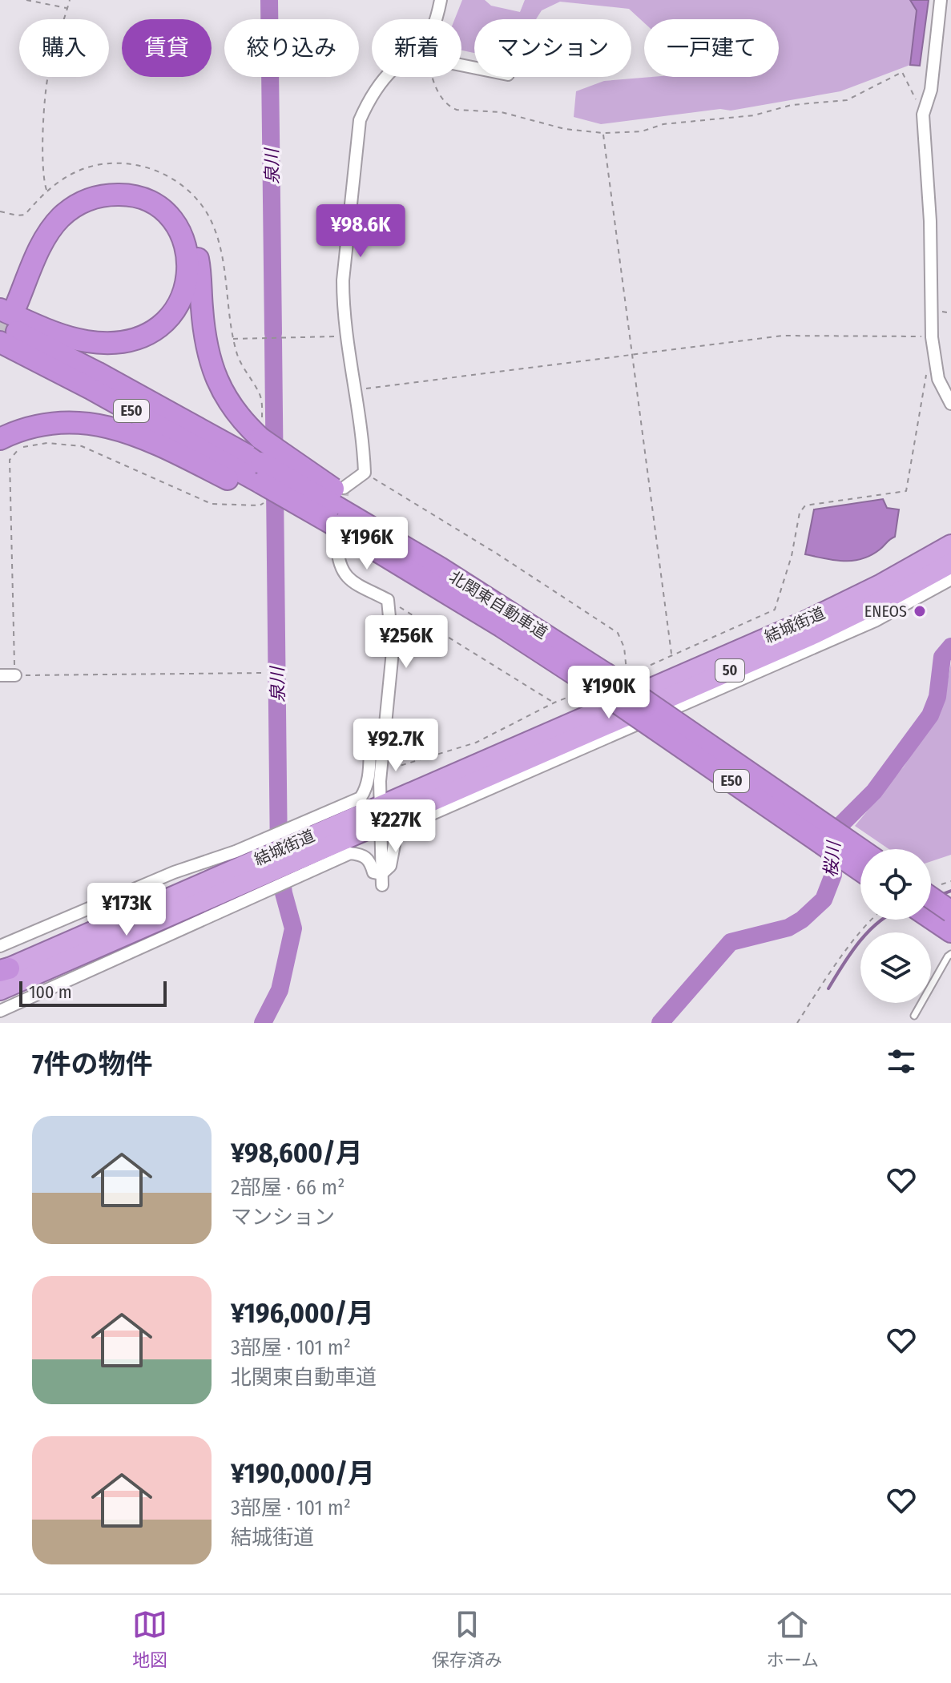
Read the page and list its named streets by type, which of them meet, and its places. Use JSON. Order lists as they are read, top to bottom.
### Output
{
  "streets": {
    "highway": [
      "E50",
      "北関東自動車道",
      "結城街道",
      "50"
    ]
  },
  "water": ["泉川", "桜川"],
  "places": ["ENEOS"],
  "scale_bar": "100 m",
  "page": {
    "chip": [
      "購入",
      "賃貸",
      "絞り込み",
      "新着",
      "マンション",
      "一戸建て"
    ],
    "price": [
      "¥98.6K",
      "¥196K",
      "¥256K",
      "¥190K",
      "¥92.7K",
      "¥227K",
      "¥173K"
    ],
    "scale": "100 m",
    "heading": "7件の物件",
    "list": [
      {
        "name": "¥98,600/月",
        "note": "2部屋 · 66 m² · マンション"
      },
      {
        "name": "¥196,000/月",
        "note": "3部屋 · 101 m² · 北関東自動車道"
      },
      {
        "name": "¥190,000/月",
        "note": "3部屋 · 101 m² · 結城街道"
      }
    ],
    "tabs": ["地図", "保存済み", "ホーム"]
  }
}
